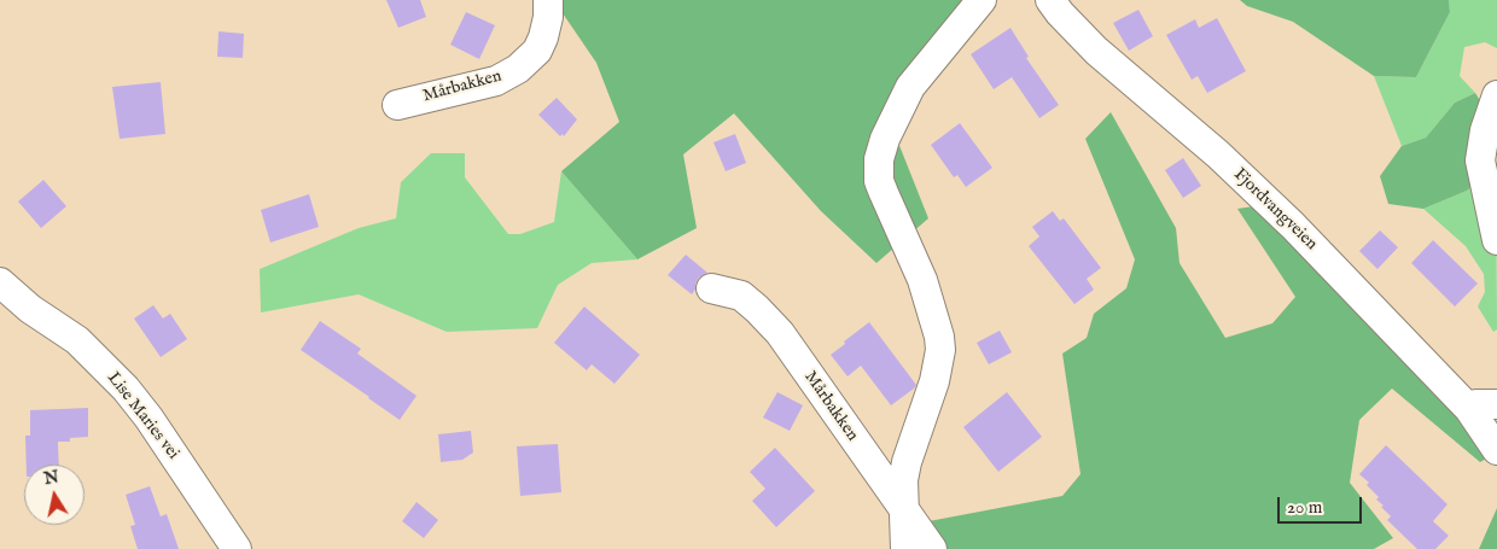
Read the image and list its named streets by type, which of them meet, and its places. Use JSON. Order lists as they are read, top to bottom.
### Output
{
  "streets": {
    "street": ["Mårbakken", "Fjordvangveien", "Lise Maries vei"]
  },
  "scale_bar": "20 m",
  "north": "top"
}
